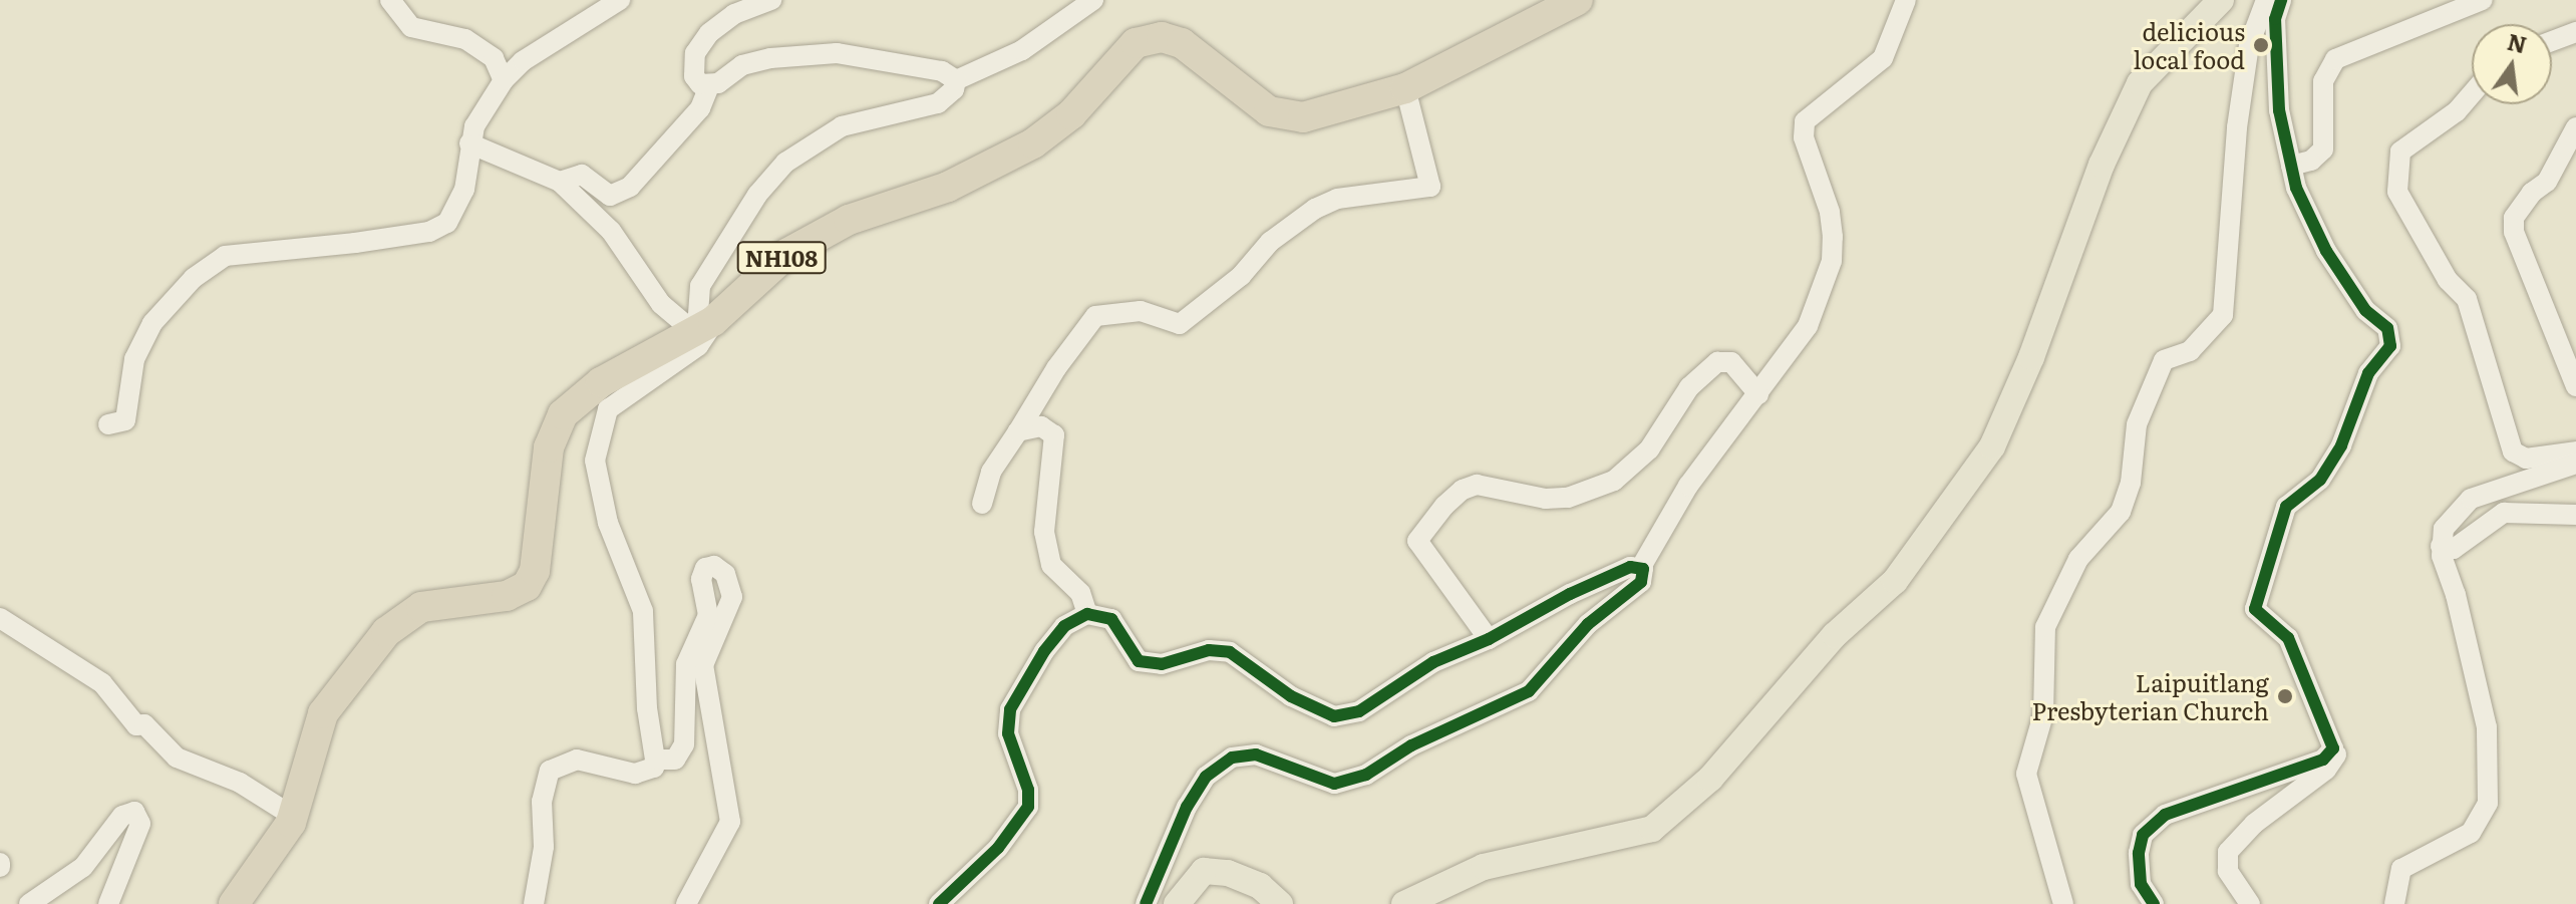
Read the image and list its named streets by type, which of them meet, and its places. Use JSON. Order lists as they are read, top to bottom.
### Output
{
  "streets": {
    "highway": ["NH108"]
  },
  "places": ["delicious local food", "Laipuitlang Presbyterian Church"],
  "north": "top"
}
